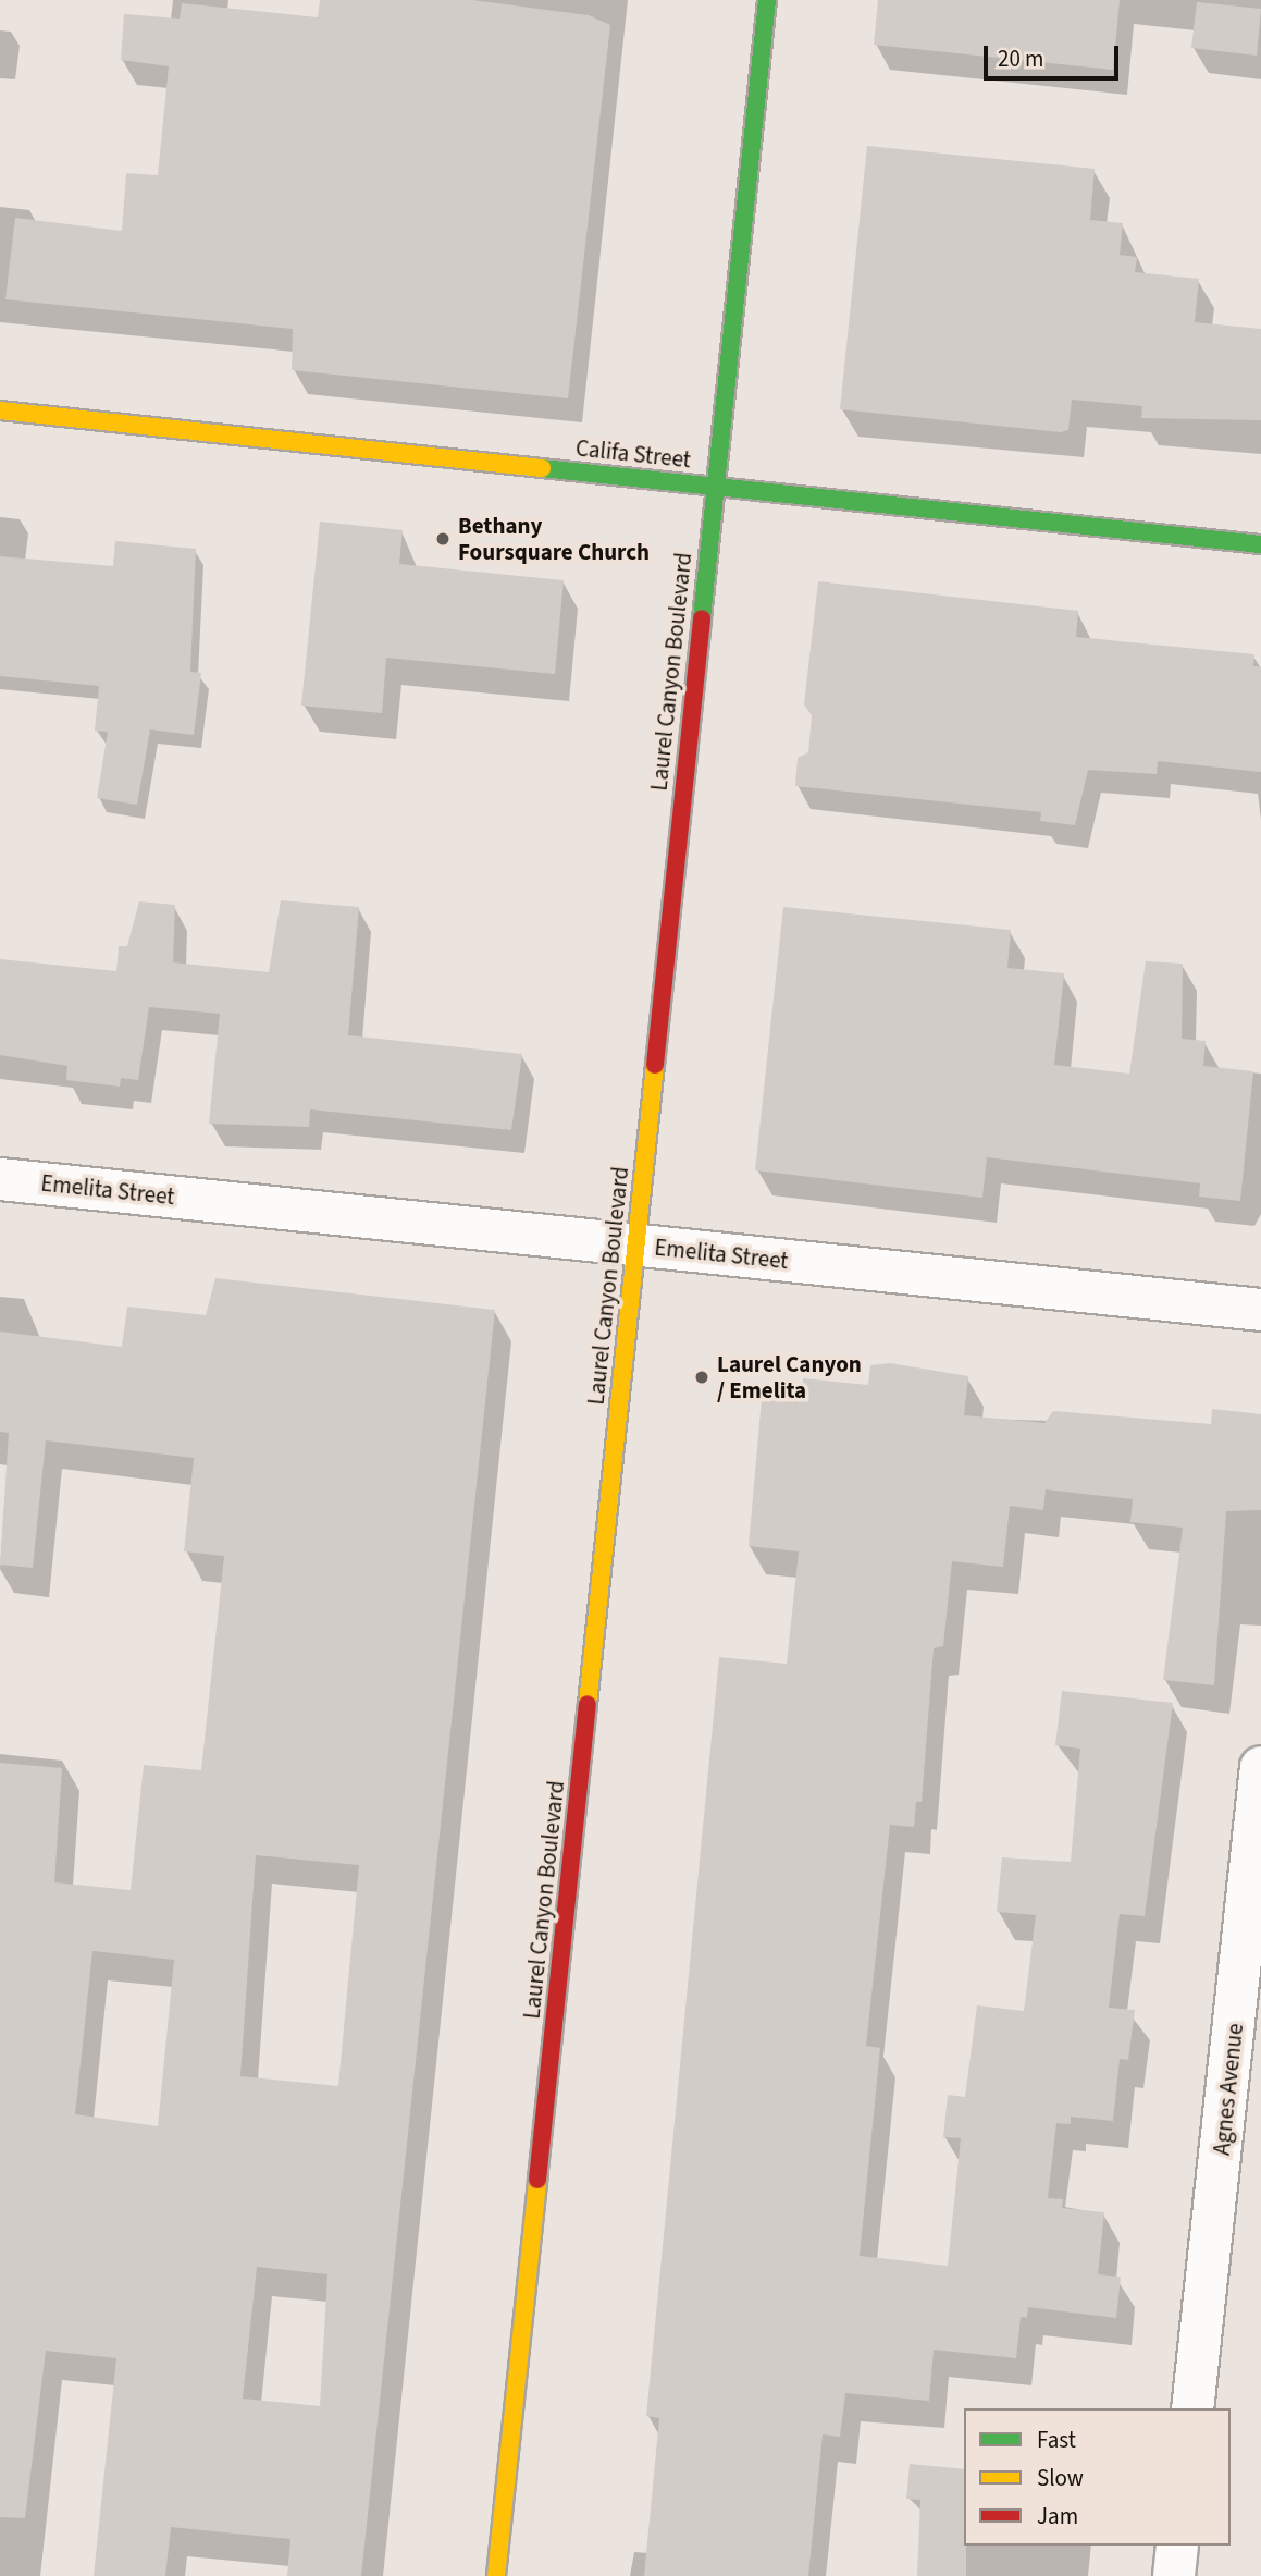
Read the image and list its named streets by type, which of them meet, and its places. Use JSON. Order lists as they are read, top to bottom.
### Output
{
  "streets": {
    "main road": ["Califa Street", "Laurel Canyon Boulevard"],
    "street": ["Emelita Street", "Agnes Avenue"]
  },
  "crossings": [
    ["Califa Street", "Laurel Canyon Boulevard"],
    ["Laurel Canyon Boulevard", "Emelita Street"]
  ],
  "places": ["Bethany Foursquare Church", "Laurel Canyon / Emelita"],
  "legend": ["Fast", "Slow", "Jam"],
  "scale_bar": "20 m"
}
